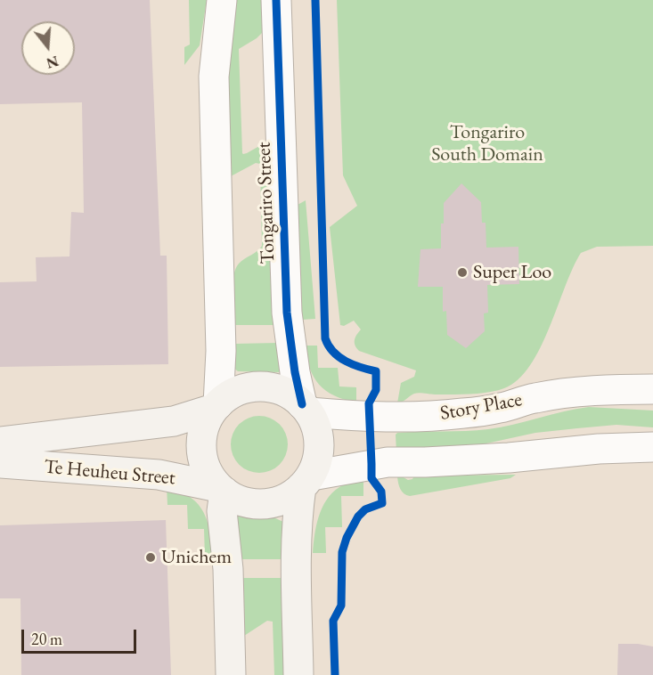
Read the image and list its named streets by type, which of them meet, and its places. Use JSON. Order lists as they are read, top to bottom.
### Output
{
  "streets": {
    "street": ["Tongariro Street", "Story Place", "Te Heuheu Street"]
  },
  "crossings": [
    ["Tongariro Street", "Story Place"],
    ["Tongariro Street", "Te Heuheu Street"],
    ["Story Place", "Te Heuheu Street"]
  ],
  "parks": ["Tongariro South Domain"],
  "places": ["Super Loo", "Unichem"],
  "scale_bar": "20 m",
  "north": "bottom"
}
